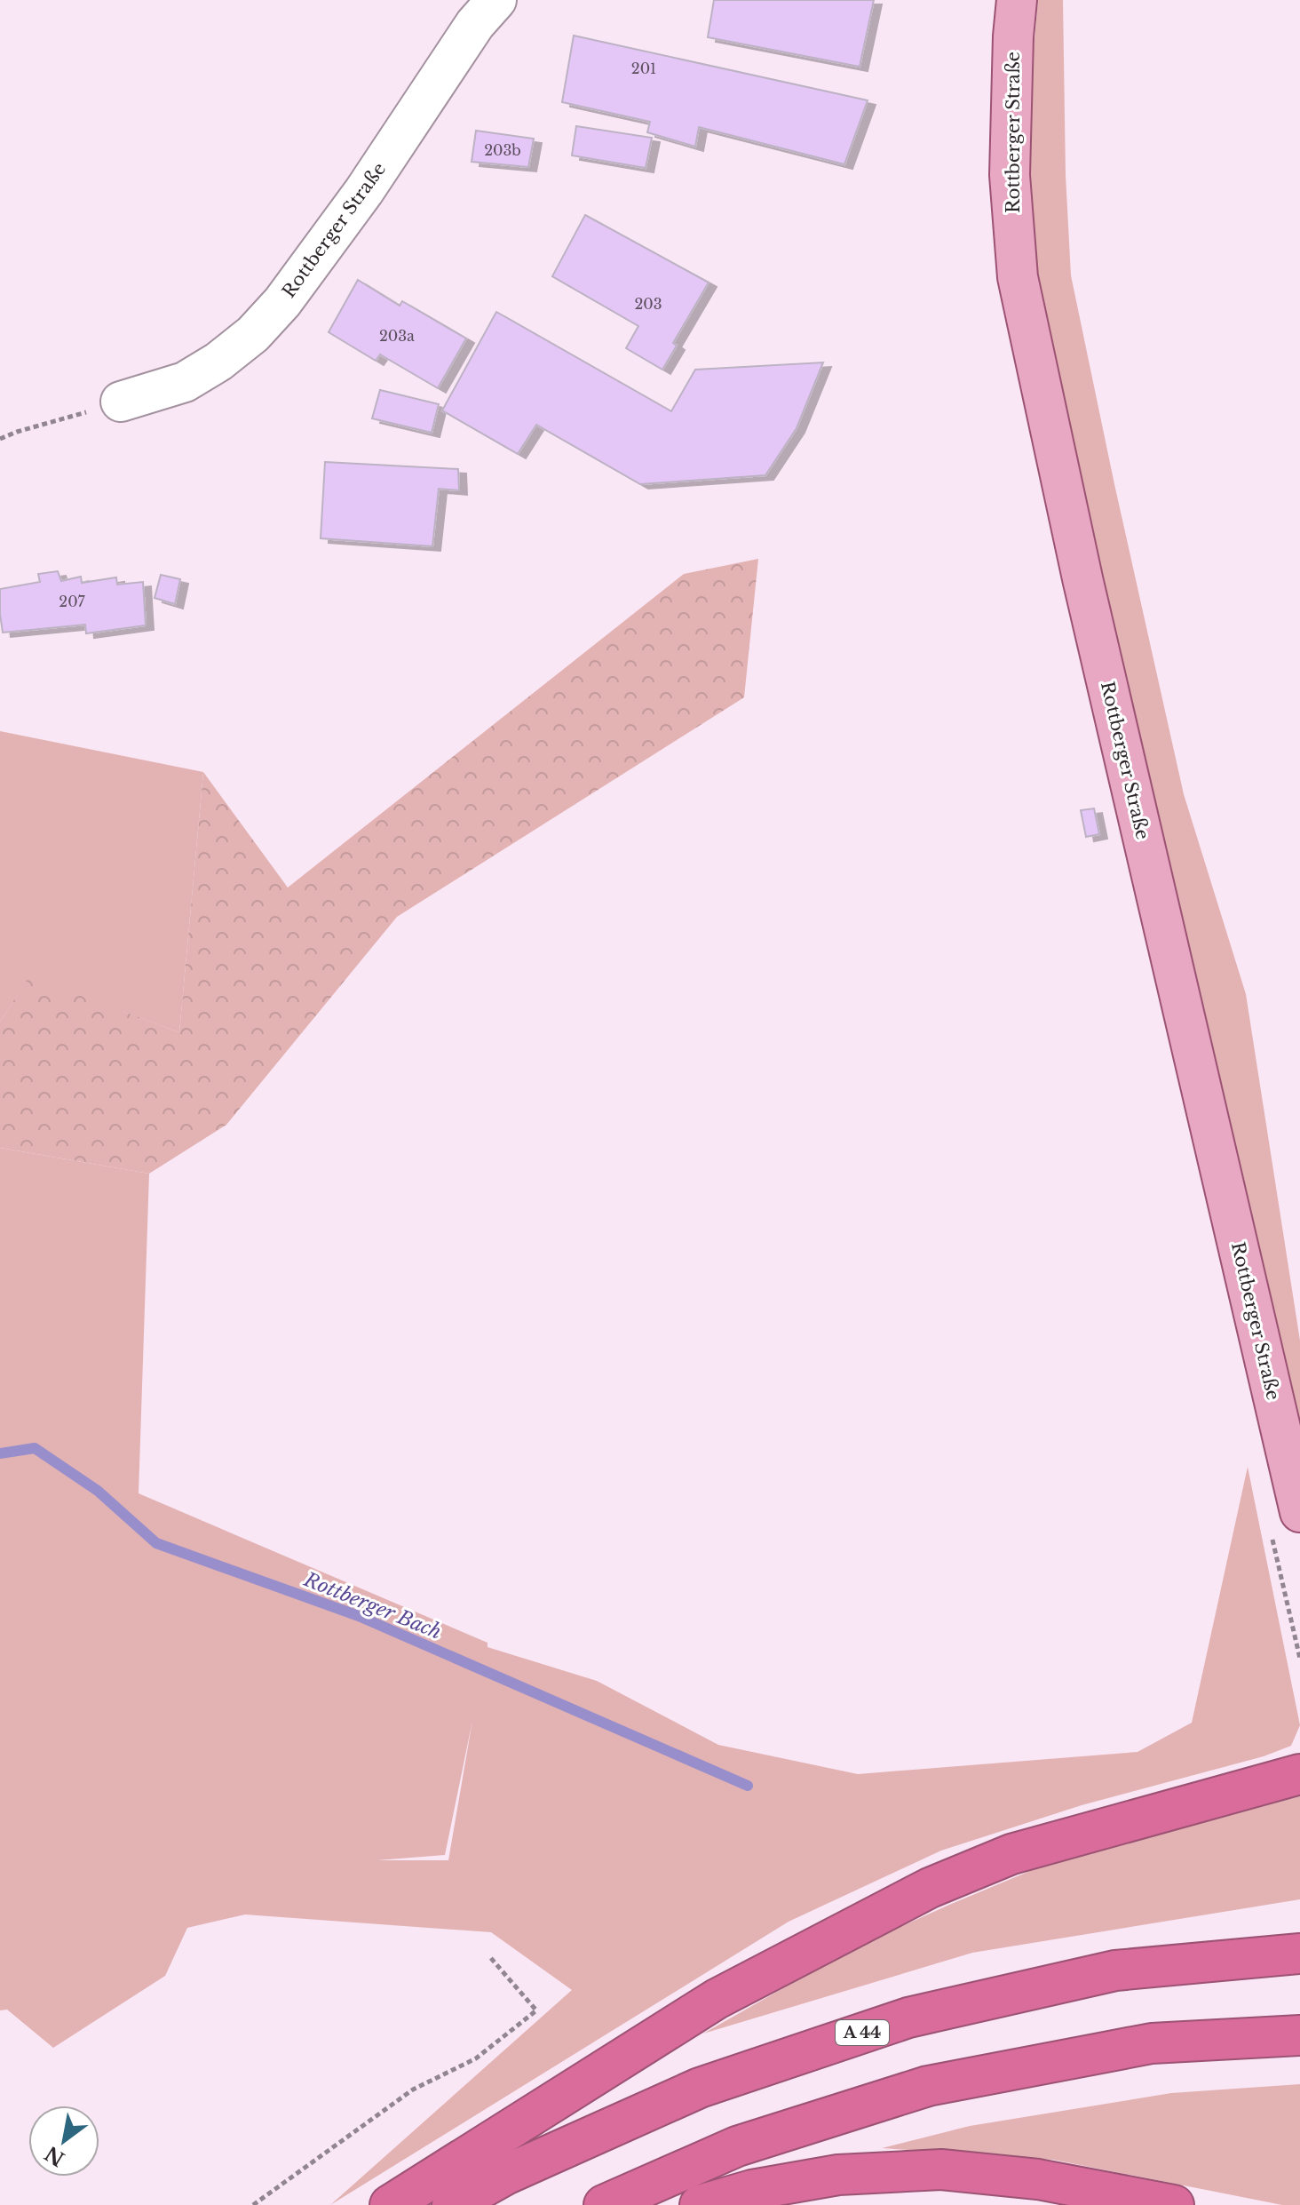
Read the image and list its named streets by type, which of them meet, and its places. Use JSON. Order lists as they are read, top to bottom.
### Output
{
  "streets": {
    "highway": ["A 44"],
    "main road": ["Rottberger Straße"]
  },
  "water": ["Rottberger Bach"],
  "house_numbers": [
    "201",
    "203b",
    "203",
    "203a",
    "207"
  ],
  "north": "bottom left"
}
